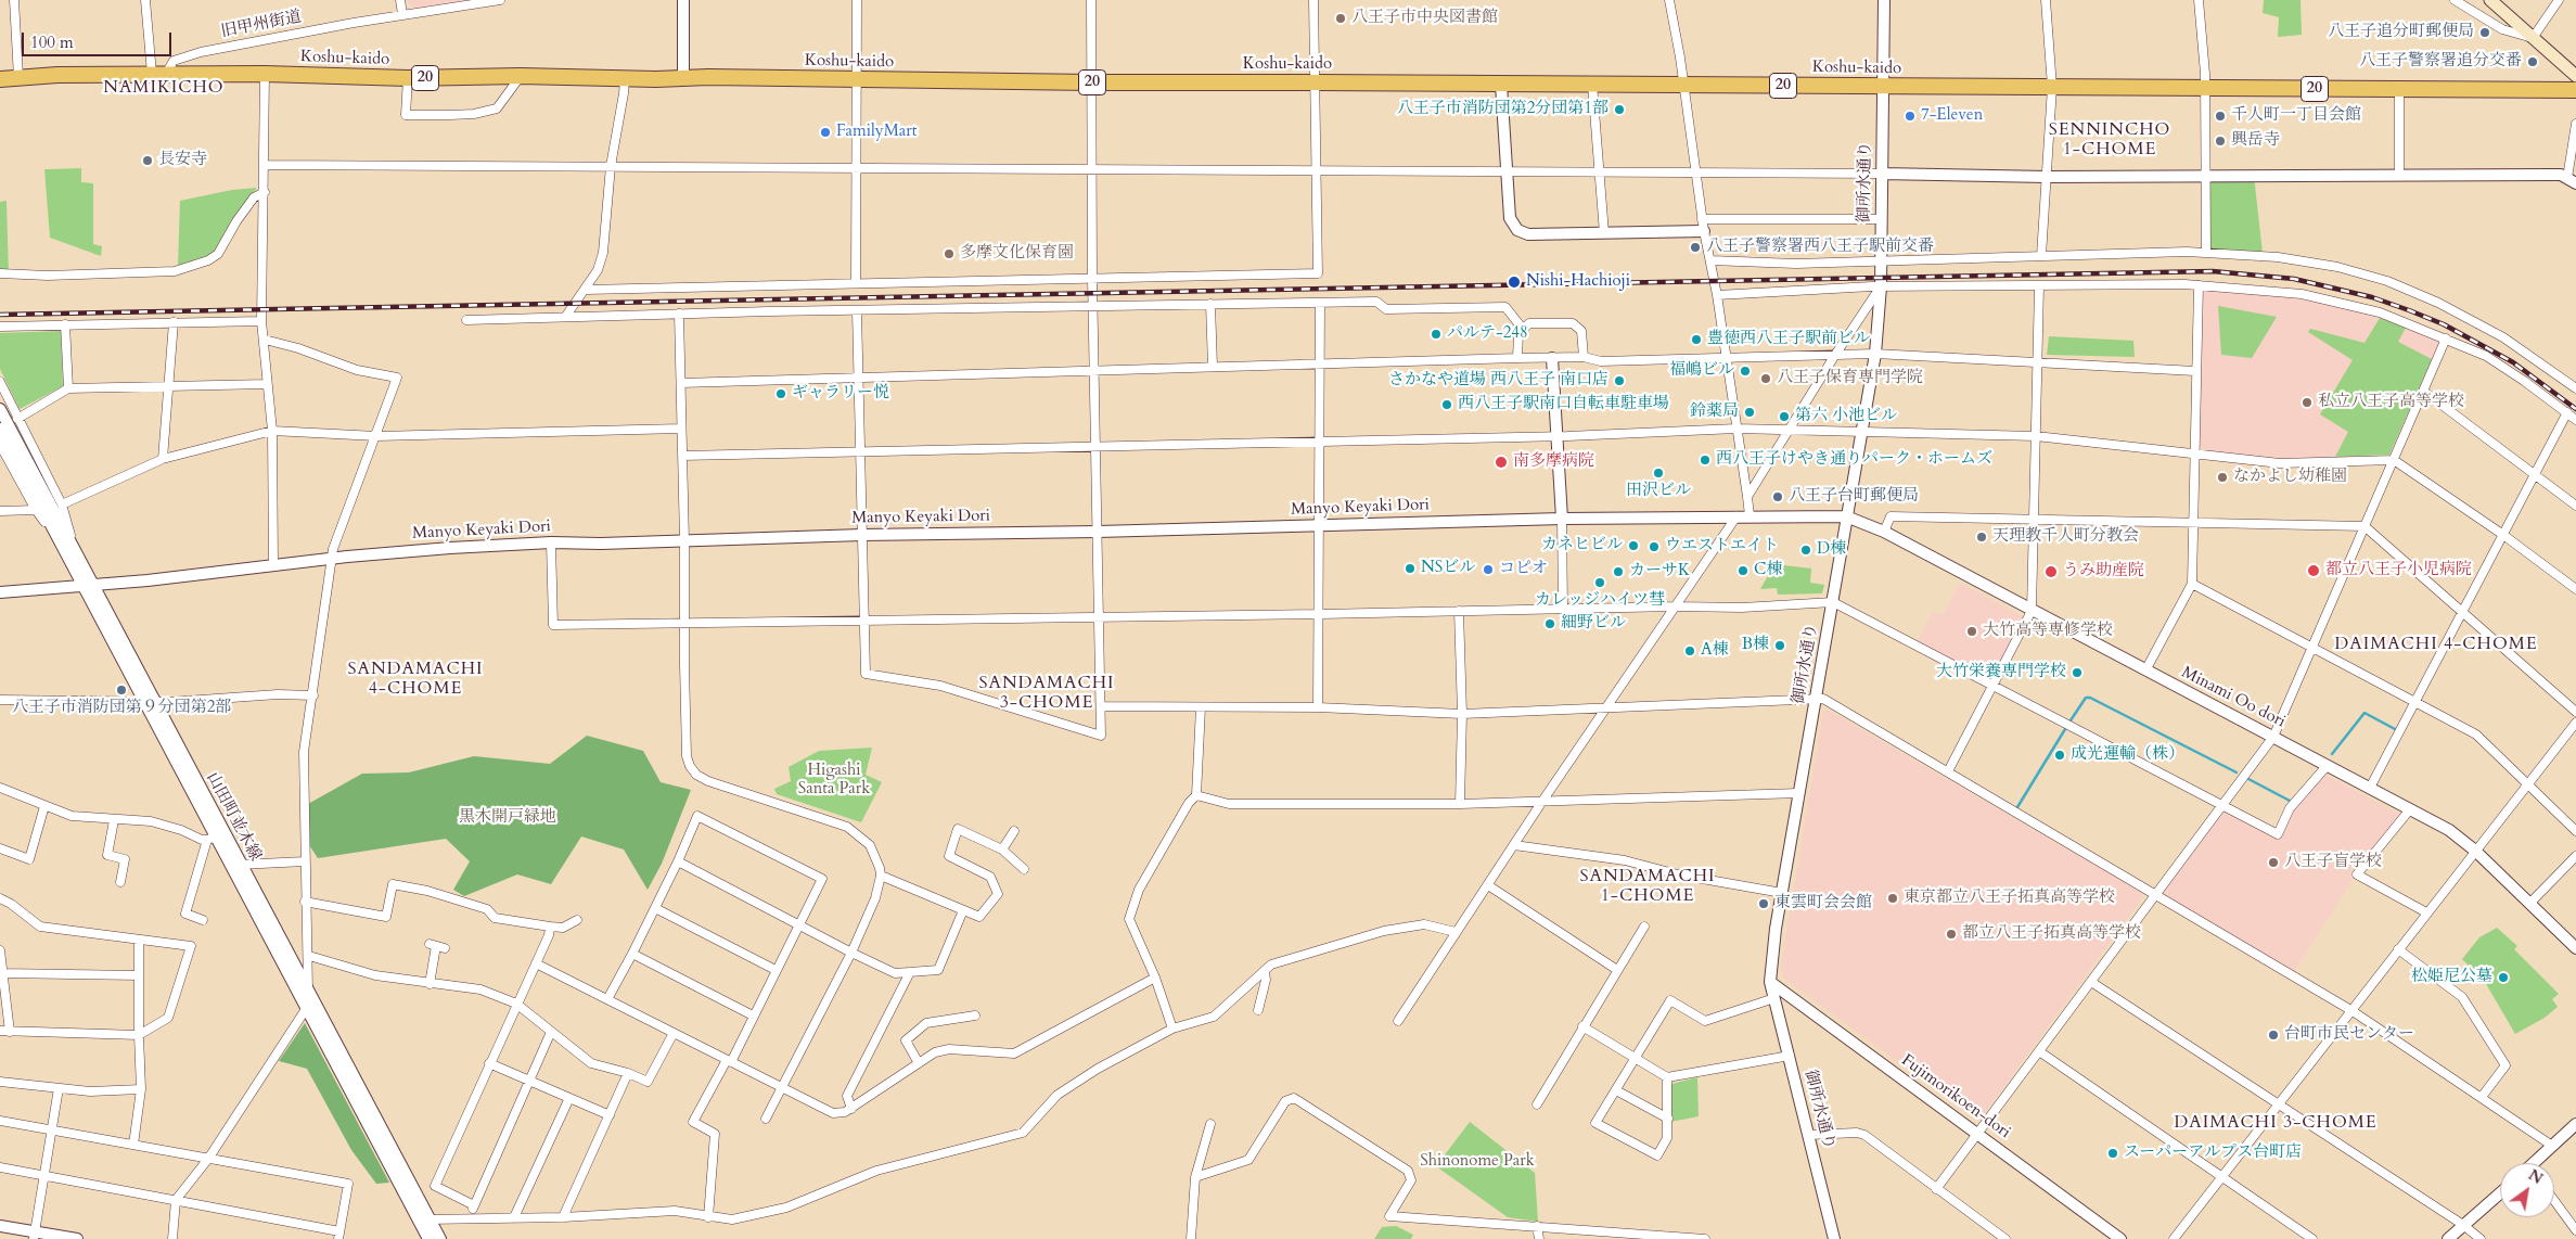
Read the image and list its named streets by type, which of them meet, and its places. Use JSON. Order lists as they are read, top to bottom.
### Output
{
  "streets": {
    "highway": ["Koshu-kaido", "20"],
    "street": [
      "旧甲州街道",
      "御所水通り",
      "Manyo Keyaki Dori",
      "Minami Oo dori",
      "山田町並木線",
      "Fujimorikoen-dori"
    ]
  },
  "crossings": [
    ["旧甲州街道", "Koshu-kaido"],
    ["Koshu-kaido", "御所水通り"],
    ["御所水通り", "Manyo Keyaki Dori"],
    ["御所水通り", "Minami Oo dori"],
    ["御所水通り", "Fujimorikoen-dori"],
    ["Manyo Keyaki Dori", "Minami Oo dori"],
    ["Manyo Keyaki Dori", "山田町並木線"]
  ],
  "districts": [
    "NAMIKICHO",
    "SENNINCHO 1-CHOME",
    "DAIMACHI 4-CHOME",
    "SANDAMACHI 4-CHOME",
    "SANDAMACHI 3-CHOME",
    "SANDAMACHI 1-CHOME",
    "DAIMACHI 3-CHOME"
  ],
  "parks": ["Higashi Santa Park", "黒木開戸緑地", "Shinonome Park"],
  "places": [
    "八王子市中央図書館",
    "八王子追分町郵便局",
    "八王子警察署追分交番",
    "八王子市消防団第2分団第1部",
    "7-Eleven",
    "千人町一丁目会館",
    "FamilyMart",
    "興岳寺",
    "長安寺",
    "八王子警察署西八王子駅前交番",
    "多摩文化保育園",
    "Nishi-Hachioji",
    "パルテ-248",
    "豊徳西八王子駅前ビル",
    "福嶋ビル",
    "八王子保育専門学院",
    "さかなや道場 西八王子 南口店",
    "ギャラリー悦",
    "私立八王子高等学校",
    "西八王子駅南口自転車駐車場",
    "鈴薬局",
    "第六 小池ビル",
    "西八王子けやき通りパーク・ホームズ",
    "南多摩病院",
    "田沢ビル",
    "なかよし幼稚園",
    "八王子台町郵便局",
    "天理教千人町分教会",
    "カネヒビル",
    "ウエストエイト",
    "D棟",
    "NSビル",
    "コピオ",
    "C棟",
    "都立八王子小児病院",
    "カーサK",
    "うみ助産院",
    "カレッジハイツ彗",
    "細野ビル",
    "大竹高等専修学校",
    "B棟",
    "A棟",
    "大竹栄養専門学校",
    "八王子市消防団第９分団第2部",
    "成光運輸（株）",
    "八王子盲学校",
    "東京都立八王子拓真高等学校",
    "東雲町会会館",
    "都立八王子拓真高等学校",
    "松姫尼公墓",
    "台町市民センター",
    "スーパーアルプス台町店"
  ],
  "scale_bar": "100 m",
  "north": "top right"
}
